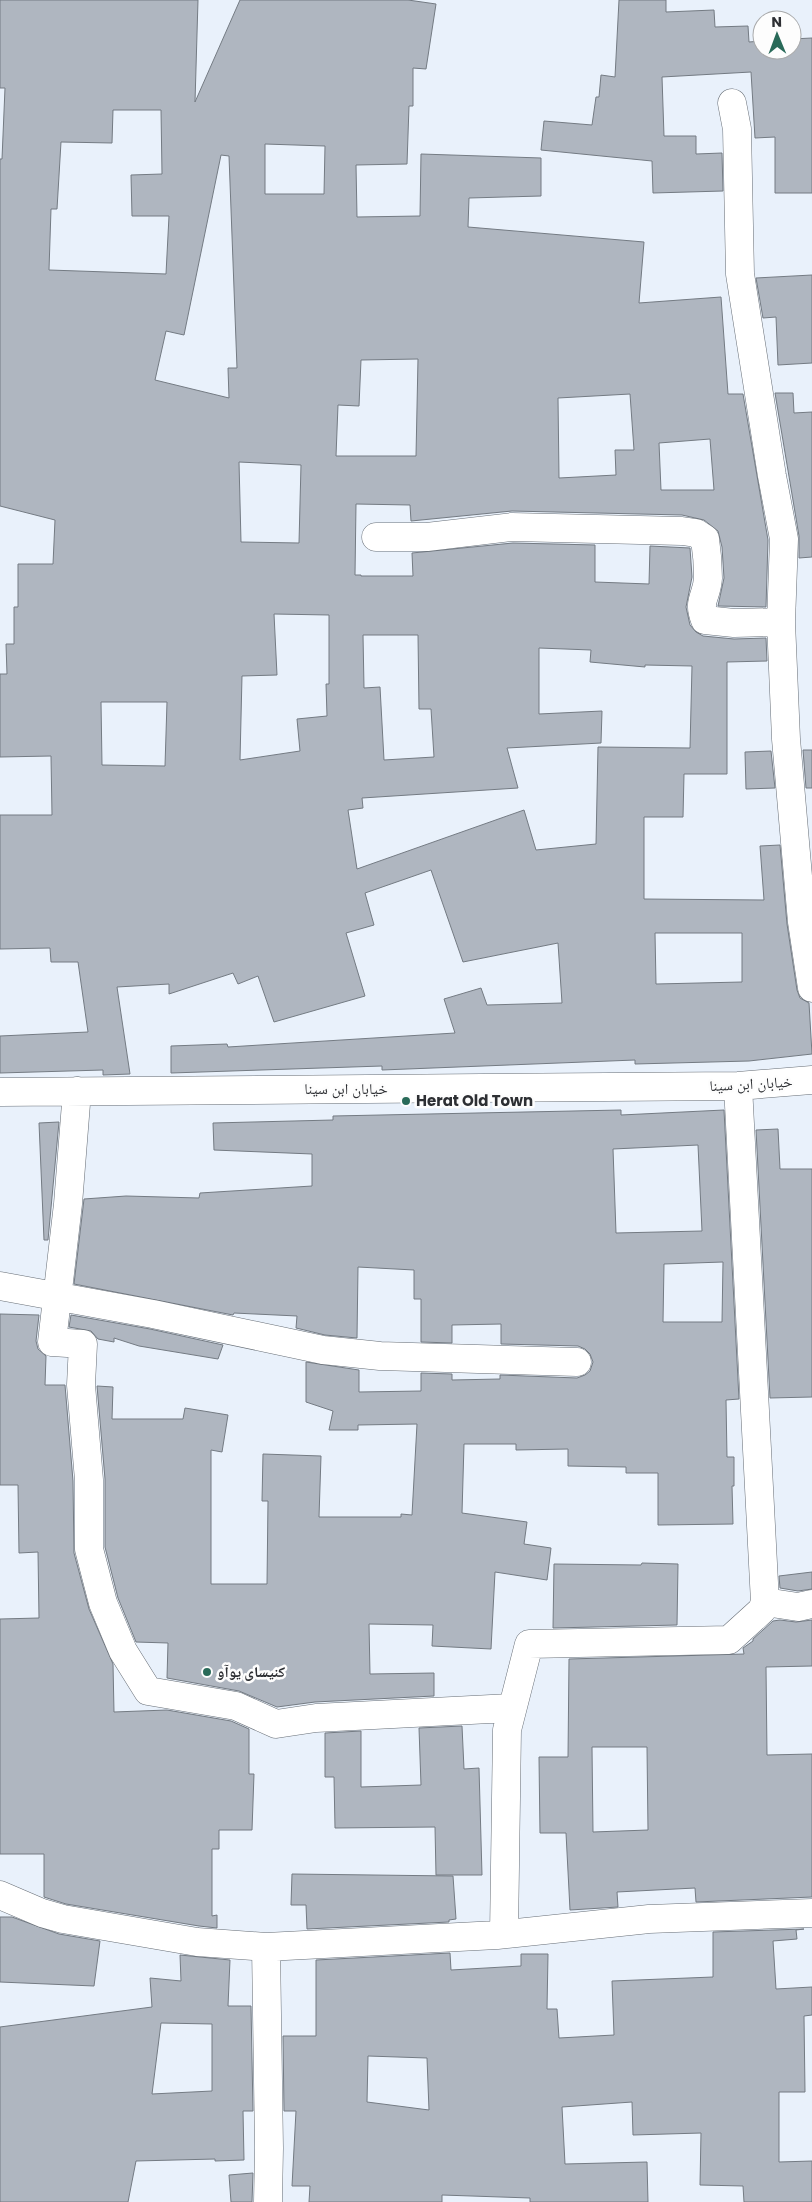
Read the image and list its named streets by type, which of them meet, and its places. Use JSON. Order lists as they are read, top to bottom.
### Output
{
  "streets": {
    "street": ["خیابان ابن سینا"]
  },
  "places": ["Herat Old Town", "کنیسای یوآو"],
  "north": "top"
}
